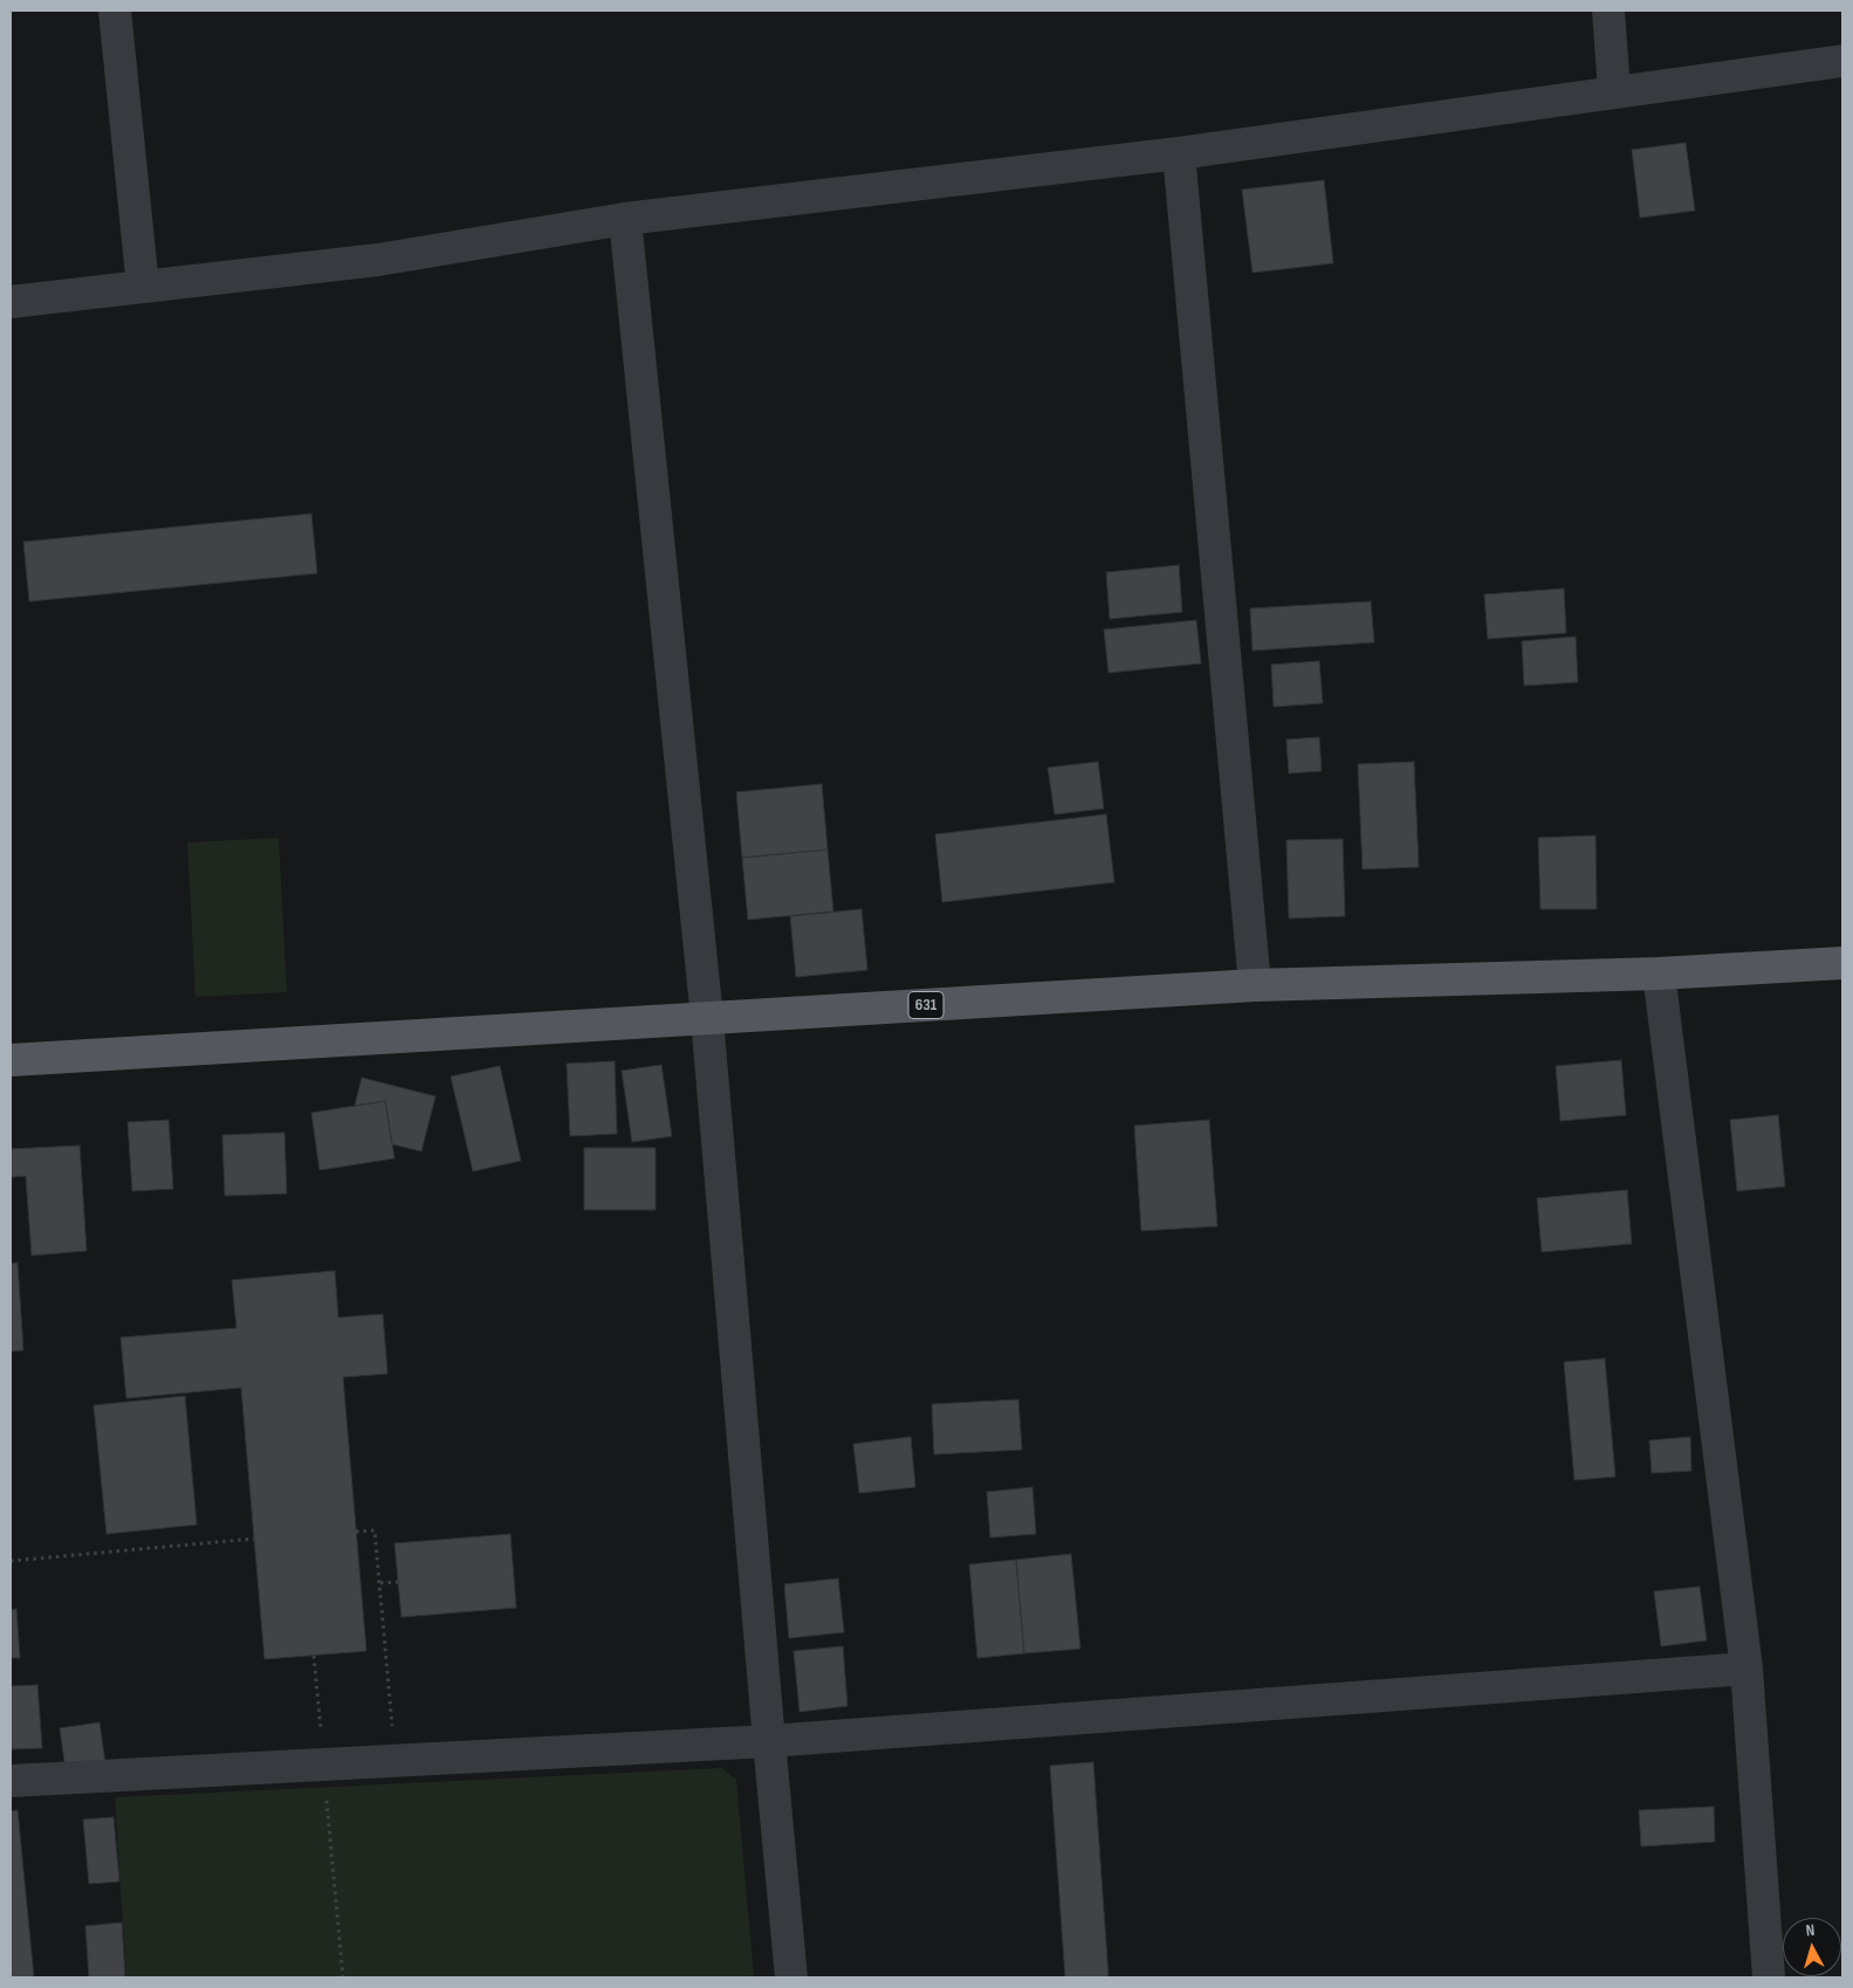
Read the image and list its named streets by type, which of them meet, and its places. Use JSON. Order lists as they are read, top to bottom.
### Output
{
  "streets": {
    "main road": ["631"]
  },
  "north": "top"
}
